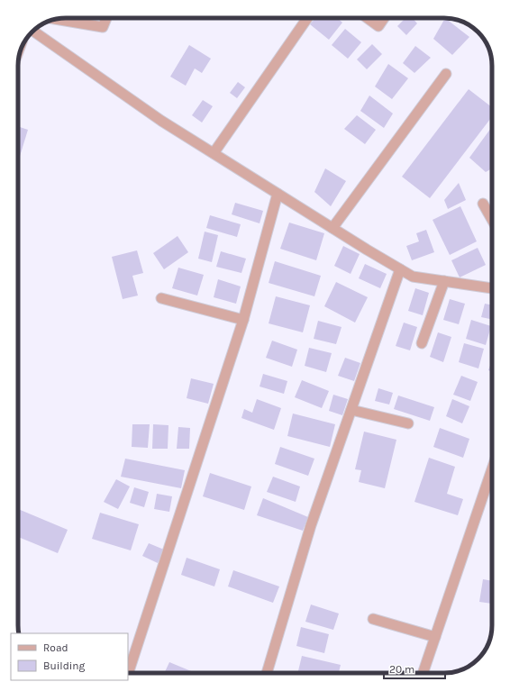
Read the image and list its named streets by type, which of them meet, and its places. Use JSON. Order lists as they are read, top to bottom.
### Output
{
  "legend": ["Road", "Building"],
  "scale_bar": "20 m"
}
